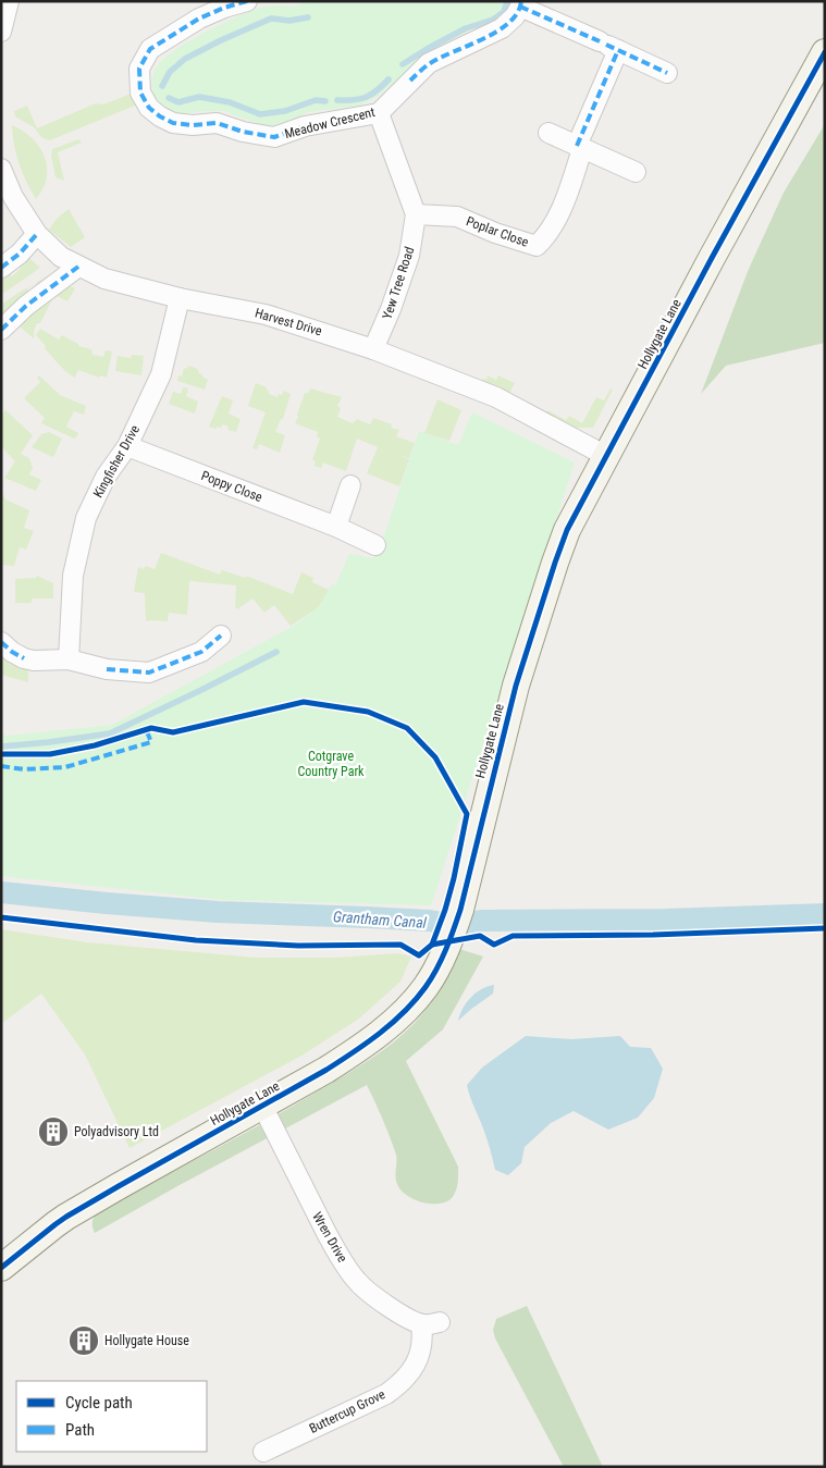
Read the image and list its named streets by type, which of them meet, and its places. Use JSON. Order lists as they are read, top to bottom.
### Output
{
  "streets": {
    "street": [
      "Meadow Crescent",
      "Poplar Close",
      "Yew Tree Road",
      "Harvest Drive",
      "Hollygate Lane",
      "Kingfisher Drive",
      "Poppy Close",
      "Wren Drive",
      "Buttercup Grove"
    ]
  },
  "crossings": [
    ["Meadow Crescent", "Poplar Close"],
    ["Poplar Close", "Yew Tree Road"],
    ["Yew Tree Road", "Harvest Drive"],
    ["Harvest Drive", "Hollygate Lane"],
    ["Harvest Drive", "Kingfisher Drive"],
    ["Hollygate Lane", "Wren Drive"],
    ["Kingfisher Drive", "Poppy Close"],
    ["Wren Drive", "Buttercup Grove"]
  ],
  "water": ["Grantham Canal"],
  "parks": ["Cotgrave Country Park"],
  "places": {
    "building": ["Polyadvisory Ltd", "Hollygate House"]
  },
  "legend": ["Cycle path", "Path"]
}
